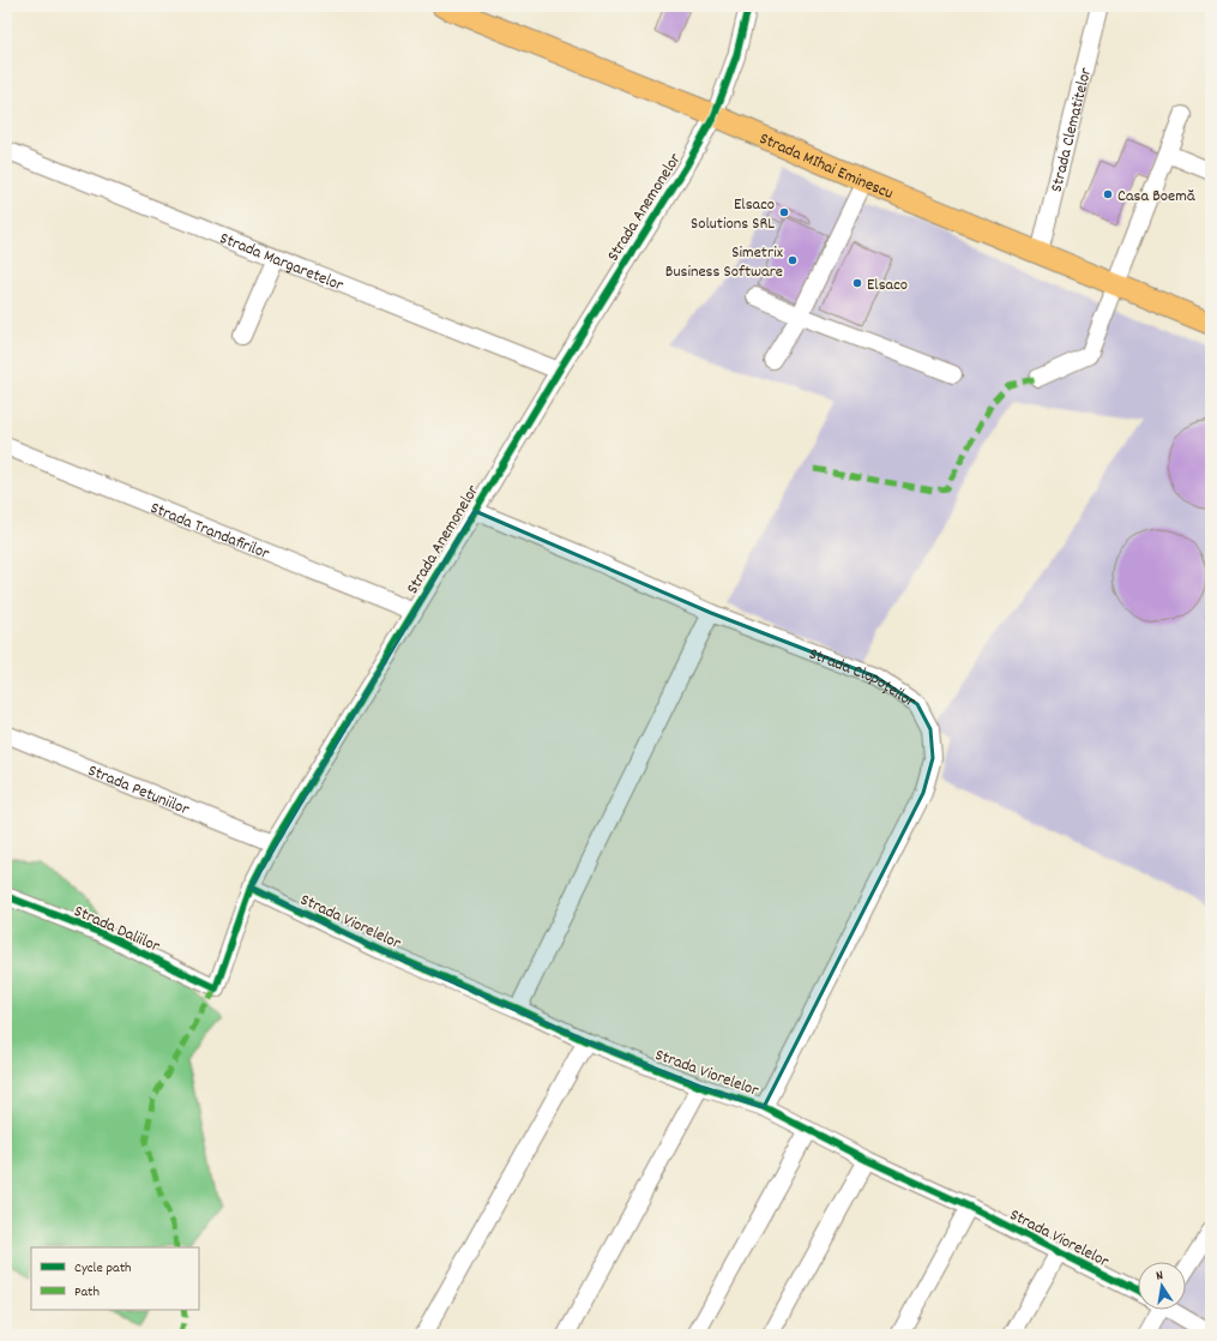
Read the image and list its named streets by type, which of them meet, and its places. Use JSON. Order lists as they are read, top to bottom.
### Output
{
  "streets": {
    "main road": ["Strada MIhai Eminescu"],
    "street": [
      "Strada Clematitelor",
      "Strada Anemonelor",
      "Strada Margaretelor",
      "Strada Trandafirilor",
      "Strada Clopoțeilor",
      "Strada Petuniilor",
      "Strada Viorelelor",
      "Strada Daliilor"
    ]
  },
  "crossings": [
    ["Strada Clematitelor", "Strada MIhai Eminescu"],
    ["Strada MIhai Eminescu", "Strada Anemonelor"],
    ["Strada Anemonelor", "Strada Margaretelor"],
    ["Strada Anemonelor", "Strada Trandafirilor"],
    ["Strada Anemonelor", "Strada Clopoțeilor"],
    ["Strada Anemonelor", "Strada Petuniilor"],
    ["Strada Anemonelor", "Strada Viorelelor"],
    ["Strada Anemonelor", "Strada Daliilor"],
    ["Strada Clopoțeilor", "Strada Viorelelor"]
  ],
  "places": [
    "Casa Boemă",
    "Elsaco Solutions SRL",
    "Simetrix Business Software",
    "Elsaco"
  ],
  "legend": ["Cycle path", "Path"],
  "north": "top"
}
